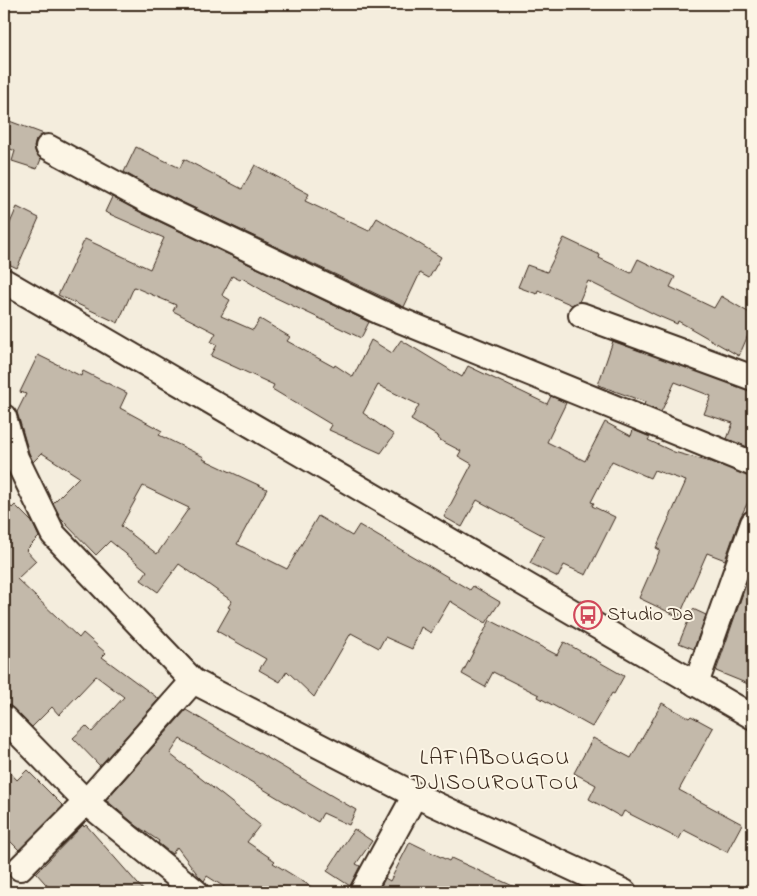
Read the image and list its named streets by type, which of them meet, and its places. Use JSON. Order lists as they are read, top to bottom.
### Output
{
  "districts": ["LAFIABOUGOU DJISOUROUTOU"],
  "places": {
    "bus stop": ["Studio Da"]
  }
}
